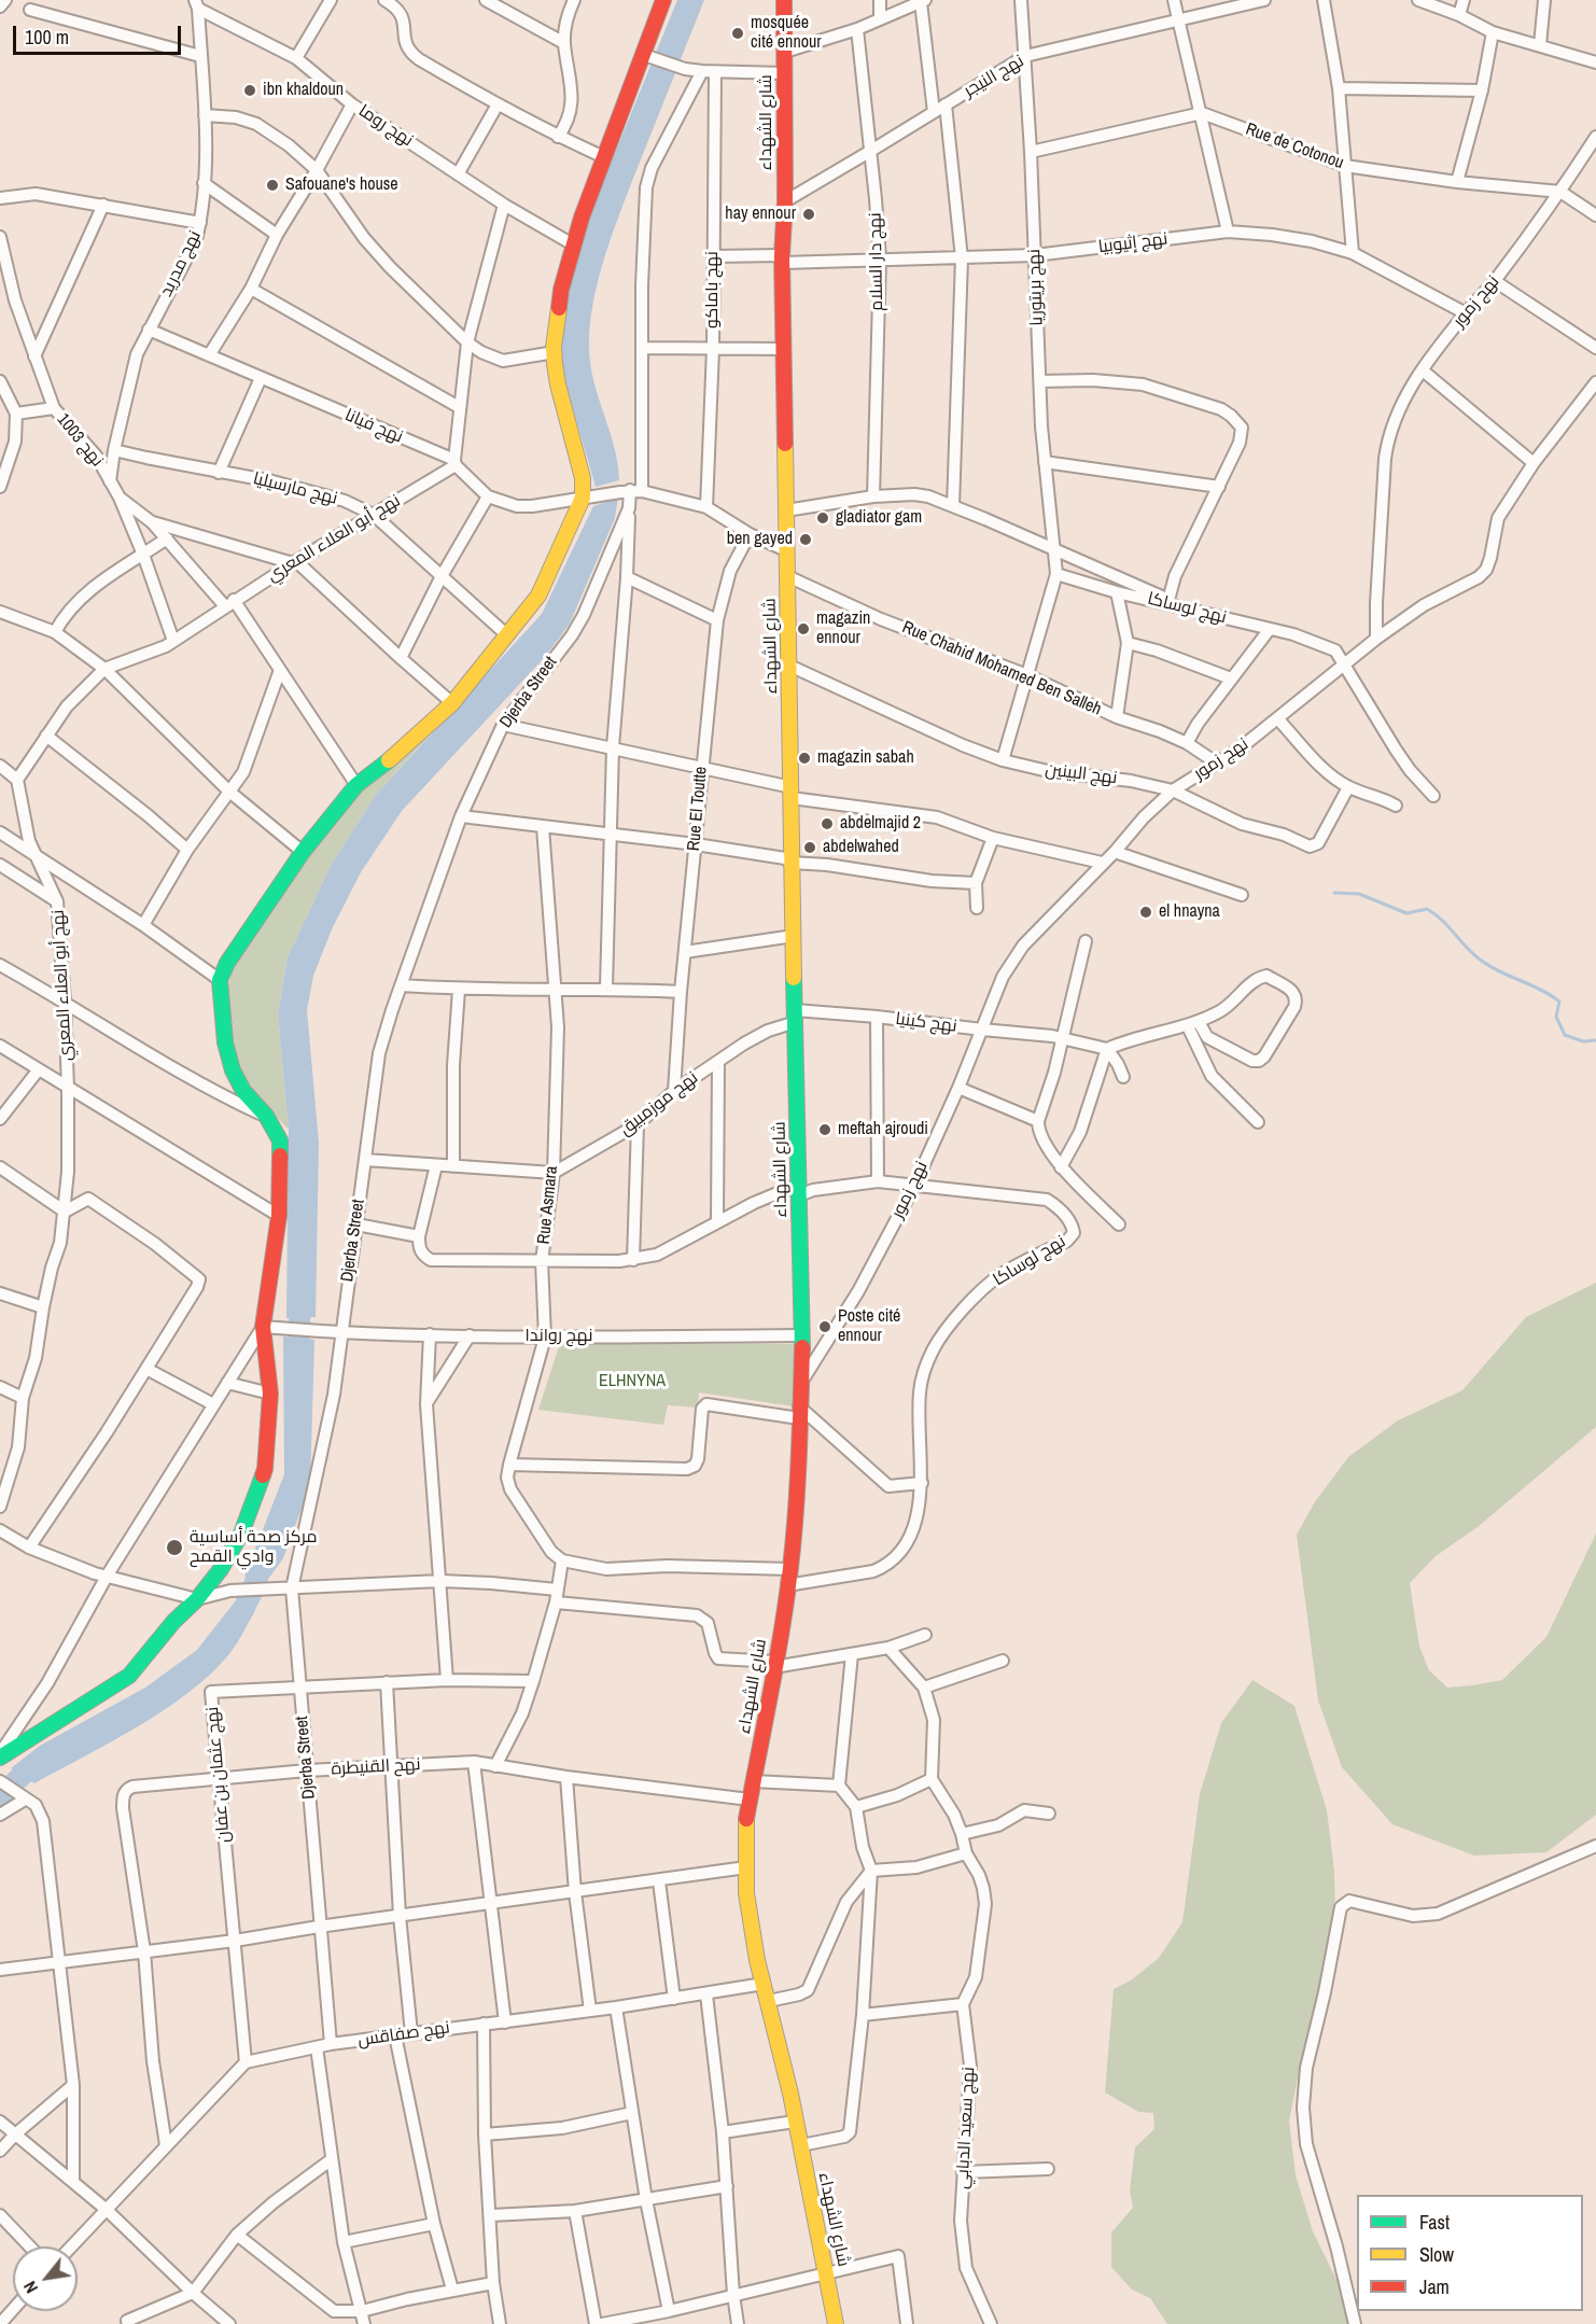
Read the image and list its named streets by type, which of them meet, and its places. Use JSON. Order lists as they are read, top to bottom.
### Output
{
  "streets": {
    "main road": ["شارع الشهداء"],
    "street": [
      "نهج النيجر",
      "نهج روما",
      "Rue de Cotonou",
      "نهج إثيوبيا",
      "نهج دار السلام",
      "نهج مدريد",
      "نهج بريتوريا",
      "نهج باماكو",
      "نهج زمور",
      "نهج فيانا",
      "نهج 1003",
      "نهج مارسيليا",
      "نهج أبو العلاء المعري",
      "نهج لوساكا",
      "Rue Chahid Mohamed Ben Salleh",
      "Djerba Street",
      "نهج البينين",
      "Rue El Toutte",
      "نهج كينيا",
      "نهج موزمبيق",
      "Rue Asmara",
      "نهج رواندا",
      "نهح القنيطرة",
      "نهج عثمان بن عفان",
      "نهج صفاقس",
      "نهج سعيد الدبابي"
    ]
  },
  "crossings": [
    ["نهج النيجر", "شارع الشهداء"],
    ["نهج النيجر", "نهج دار السلام"],
    ["نهج النيجر", "نهج بريتوريا"],
    ["شارع الشهداء", "نهج إثيوبيا"],
    ["شارع الشهداء", "نهج زمور"],
    ["شارع الشهداء", "نهج لوساكا"],
    ["شارع الشهداء", "Rue Chahid Mohamed Ben Salleh"],
    ["شارع الشهداء", "نهج البينين"],
    ["شارع الشهداء", "نهج موزمبيق"],
    ["شارع الشهداء", "نهج رواندا"],
    ["شارع الشهداء", "نهح القنيطرة"],
    ["شارع الشهداء", "نهج صفاقس"],
    ["نهج روما", "نهج مدريد"],
    ["Rue de Cotonou", "نهج زمور"],
    ["نهج إثيوبيا", "نهج دار السلام"],
    ["نهج إثيوبيا", "نهج بريتوريا"],
    ["نهج إثيوبيا", "نهج باماكو"],
    ["نهج إثيوبيا", "نهج زمور"],
    ["نهج مدريد", "نهج فيانا"],
    ["نهج مدريد", "نهج 1003"],
    ["نهج مدريد", "نهج مارسيليا"],
    ["نهج بريتوريا", "نهج لوساكا"],
    ["نهج باماكو", "Djerba Street"],
    ["نهج زمور", "نهج لوساكا"],
    ["نهج زمور", "Rue Chahid Mohamed Ben Salleh"],
    ["نهج زمور", "نهج البينين"],
    ["نهج زمور", "نهج كينيا"],
    ["نهج فيانا", "نهج أبو العلاء المعري"],
    ["نهج فيانا", "Djerba Street"],
    ["نهج 1003", "نهج أبو العلاء المعري"],
    ["نهج مارسيليا", "نهج أبو العلاء المعري"],
    ["نهج لوساكا", "نهج كينيا"],
    ["نهج لوساكا", "Rue Asmara"],
    ["Djerba Street", "نهج رواندا"],
    ["Djerba Street", "نهح القنيطرة"],
    ["Djerba Street", "نهج عثمان بن عفان"],
    ["Djerba Street", "نهج صفاقس"],
    ["Rue El Toutte", "نهج موزمبيق"],
    ["نهج موزمبيق", "Rue Asmara"],
    ["Rue Asmara", "نهج رواندا"],
    ["نهح القنيطرة", "نهج عثمان بن عفان"],
    ["نهج عثمان بن عفان", "نهج صفاقس"]
  ],
  "parks": ["ELHNYNA"],
  "places": [
    "mosquée cité ennour",
    "ibn khaldoun",
    "Safouane's house",
    "hay ennour",
    "gladiator gam",
    "ben gayed",
    "magazin ennour",
    "magazin sabah",
    "abdelmajid 2",
    "abdelwahed",
    "el hnayna",
    "meftah ajroudi",
    "Poste cité ennour",
    "مركز صحة أساسية وادي القمح"
  ],
  "legend": ["Fast", "Slow", "Jam"],
  "scale_bar": "100 m",
  "north": "bottom left"
}
